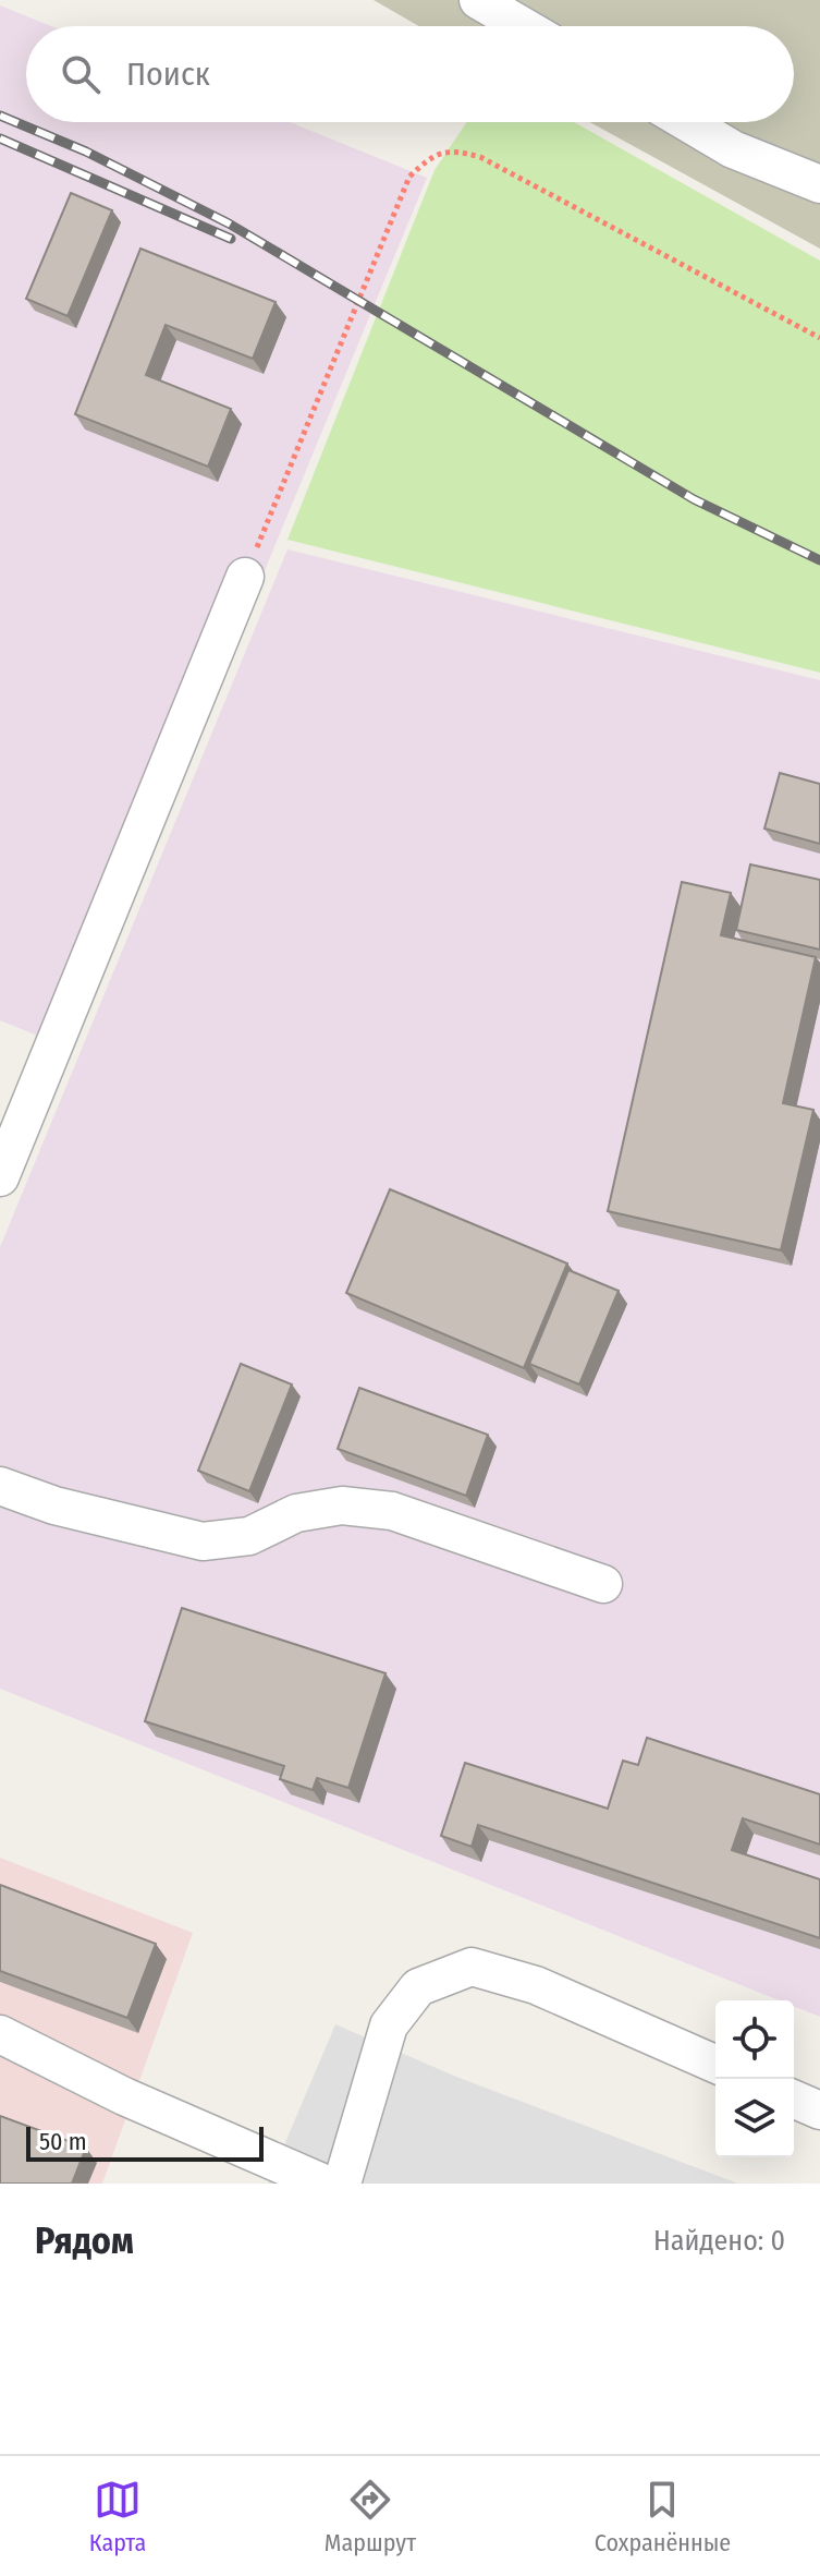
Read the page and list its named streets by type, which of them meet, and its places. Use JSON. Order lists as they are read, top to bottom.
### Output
{
  "scale_bar": "50 m",
  "page": {
    "search": "Поиск",
    "scale": "50 m",
    "heading": ["Рядом", "Найдено: 0"],
    "nav": ["Карта", "Маршрут", "Сохранённые"]
  }
}
